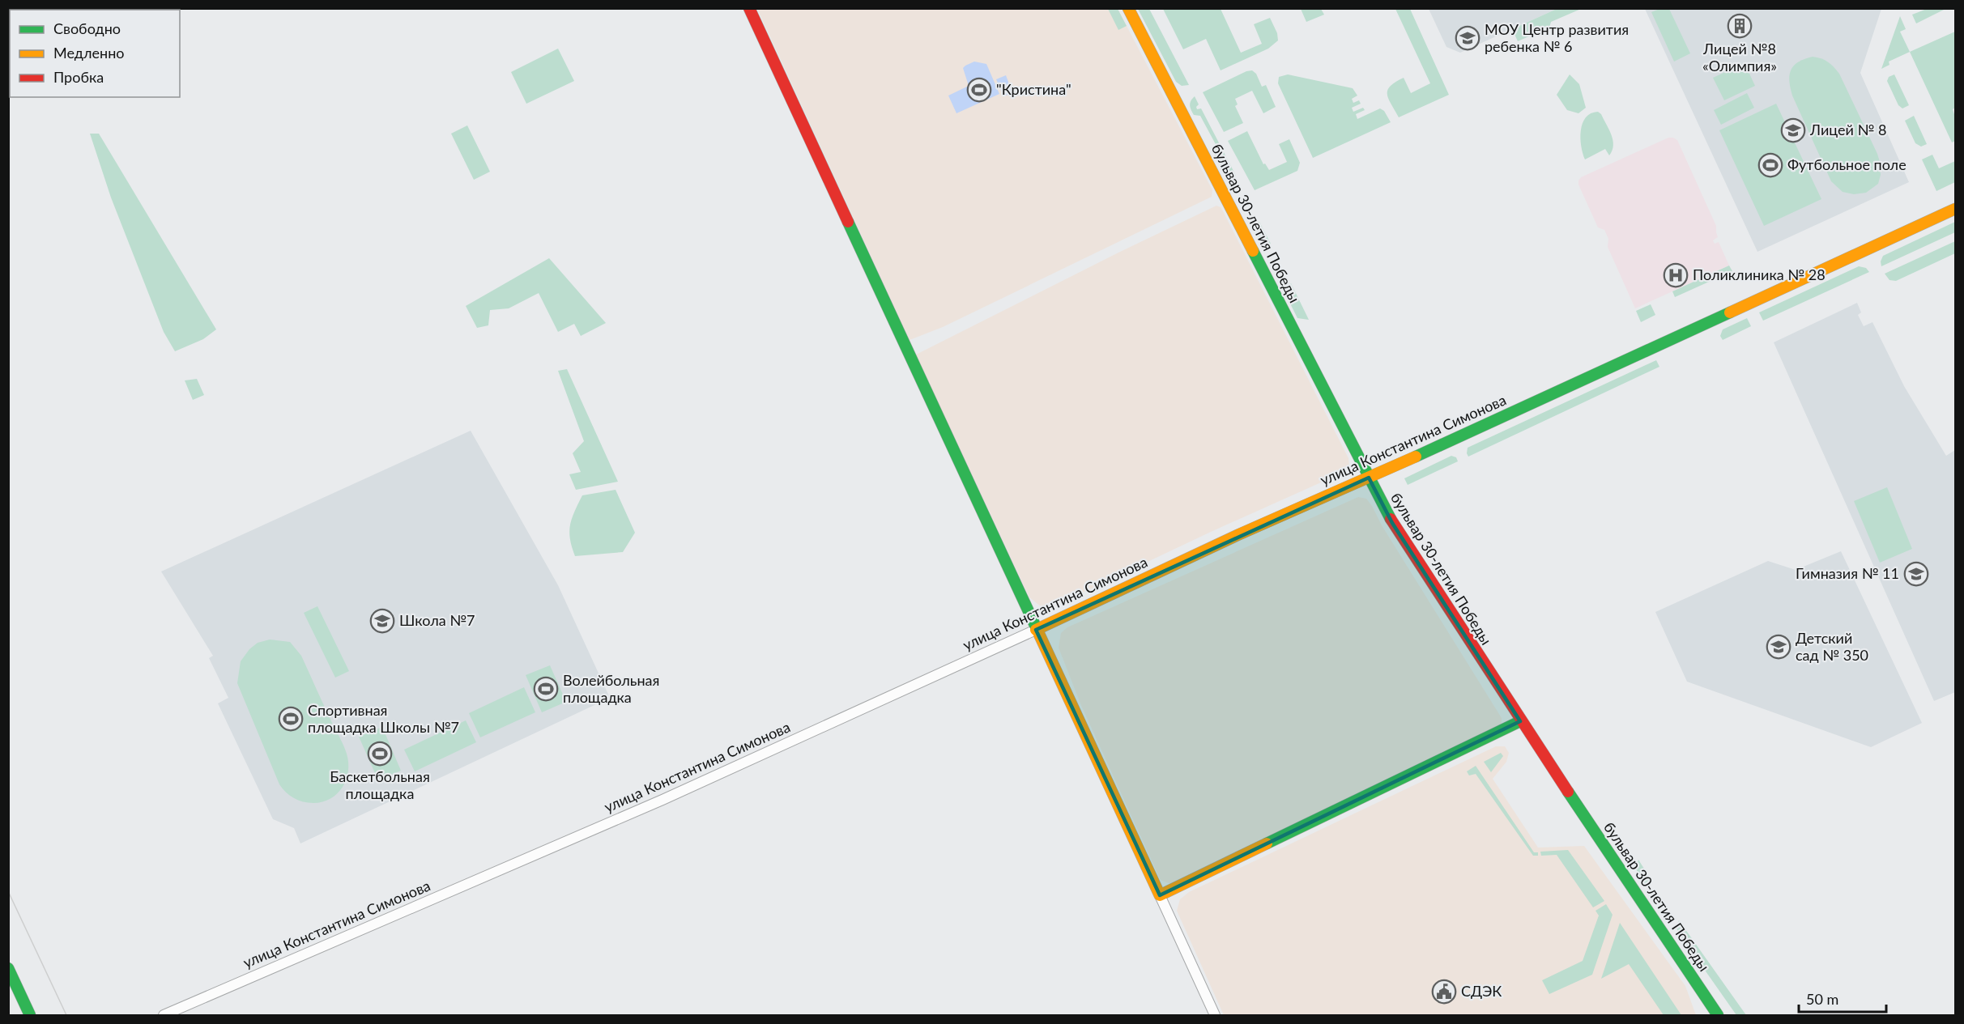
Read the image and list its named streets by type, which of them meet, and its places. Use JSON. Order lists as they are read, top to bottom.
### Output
{
  "streets": {
    "main road": ["бульвар 30-летия Победы", "улица Константина Симонова"]
  },
  "crossings": [
    ["бульвар 30-летия Победы", "улица Константина Симонова"]
  ],
  "places": {
    "building": ["Лицей №8 «Олимпия»"],
    "school or university": [
      "МОУ Центр развития ребенка № 6",
      "Лицей № 8",
      "Гимназия № 11",
      "Школа №7",
      "Детский сад № 350"
    ],
    "sports": [
      "\"Кристина\"",
      "Футбольное поле",
      "Волейбольная площадка",
      "Спортивная площадка Школы №7",
      "Баскетбольная площадка"
    ],
    "hospital": ["Поликлиника № 28"],
    "public building": ["СДЭК"]
  },
  "legend": ["Свободно", "Медленно", "Пробка"],
  "scale_bar": "50 m"
}
